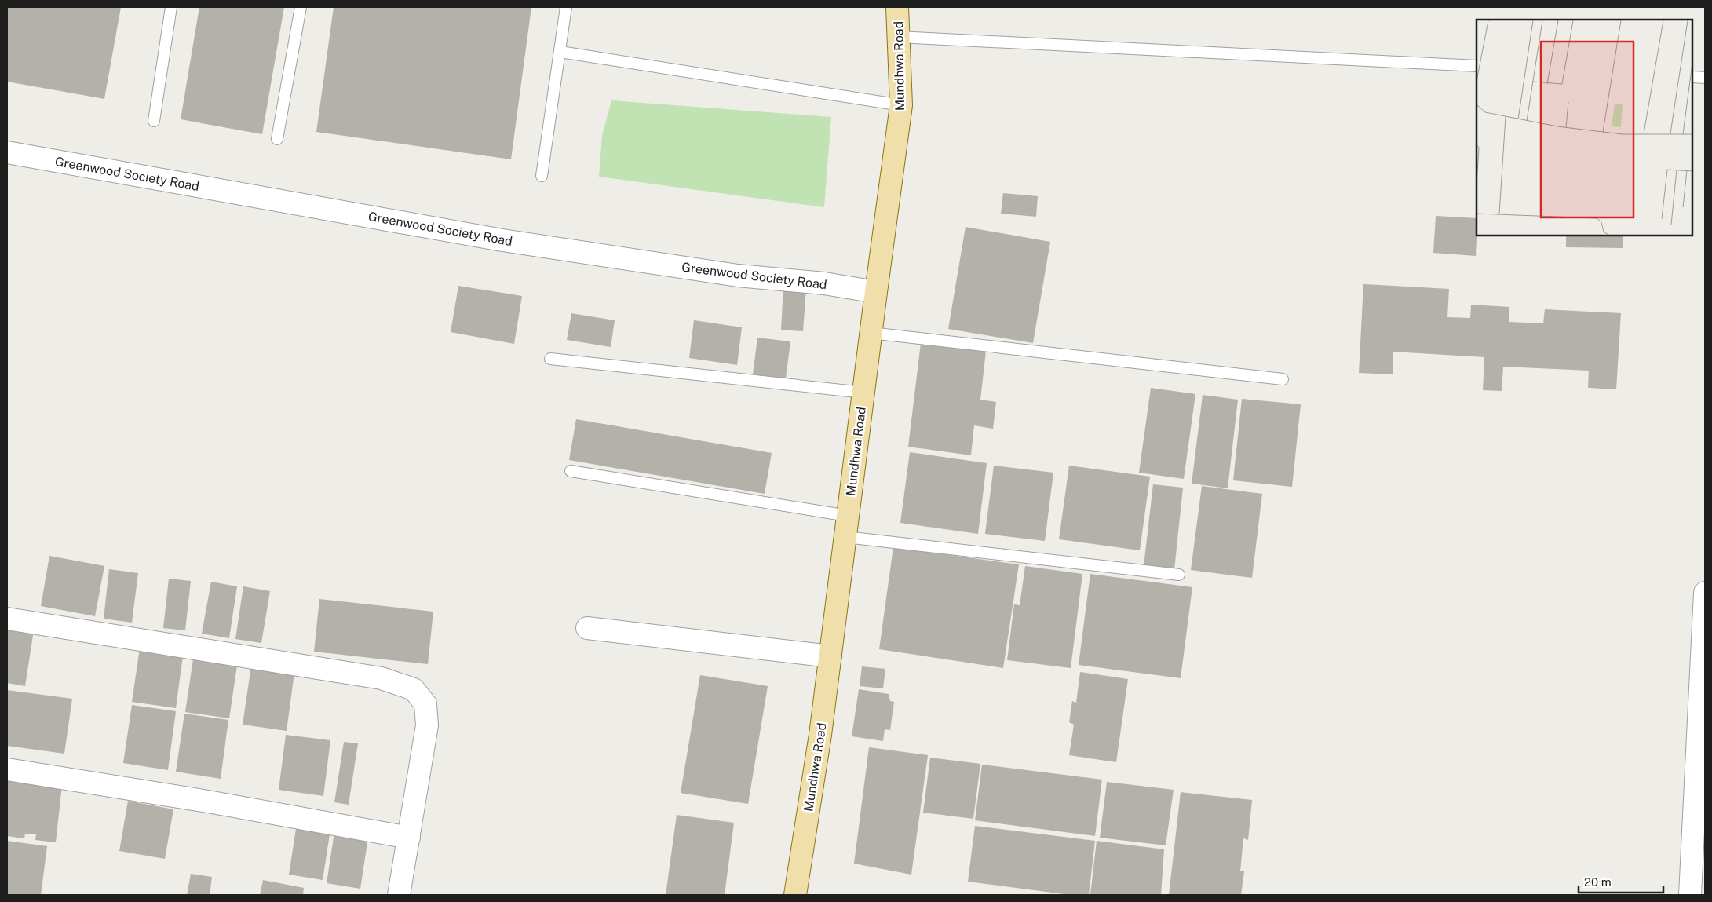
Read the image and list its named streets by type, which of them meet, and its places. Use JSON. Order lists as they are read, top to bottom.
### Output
{
  "streets": {
    "main road": ["Mundhwa Road"],
    "street": ["Greenwood Society Road"]
  },
  "crossings": [
    ["Mundhwa Road", "Greenwood Society Road"]
  ],
  "scale_bar": "20 m"
}
